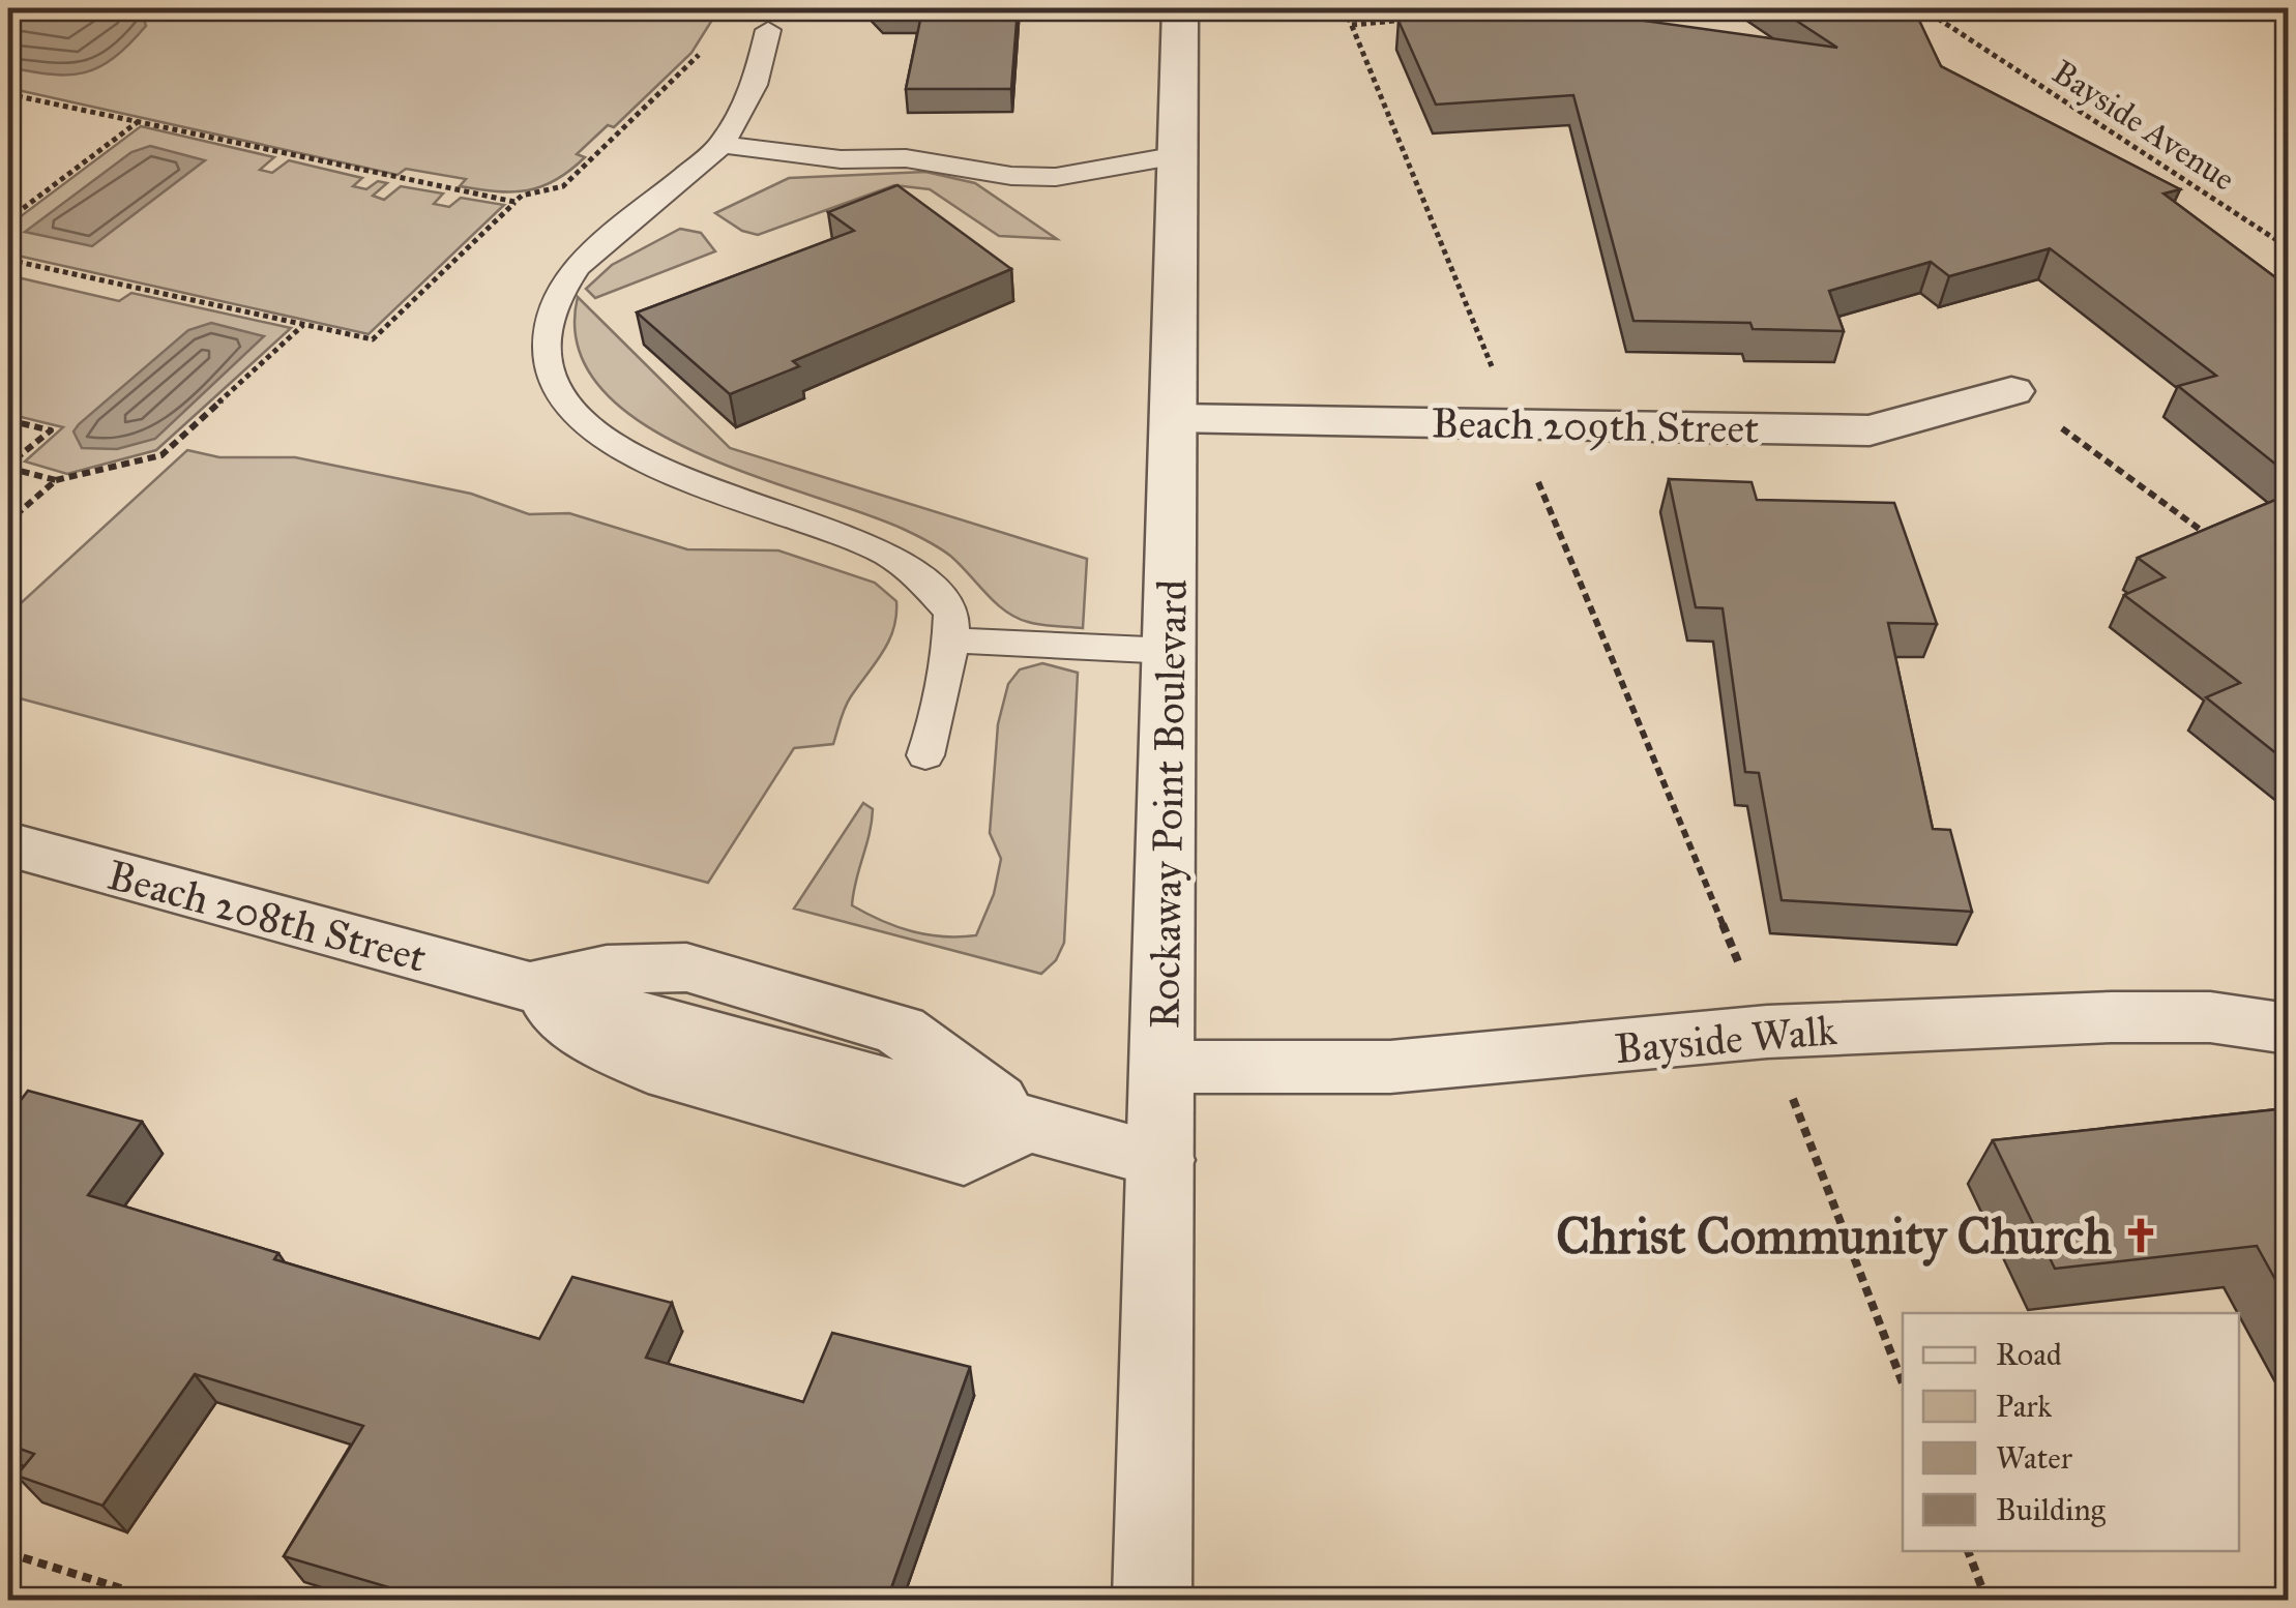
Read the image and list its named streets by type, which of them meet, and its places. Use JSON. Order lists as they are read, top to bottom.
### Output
{
  "streets": {
    "street": [
      "Beach 209th Street",
      "Rockaway Point Boulevard",
      "Beach 208th Street",
      "Bayside Walk"
    ],
    "path": ["Bayside Avenue"]
  },
  "crossings": [
    ["Beach 209th Street", "Rockaway Point Boulevard"],
    ["Rockaway Point Boulevard", "Beach 208th Street"],
    ["Rockaway Point Boulevard", "Bayside Walk"]
  ],
  "places": {
    "church": ["Christ Community Church"]
  },
  "legend": [
    "Road",
    "Park",
    "Water",
    "Building"
  ]
}
